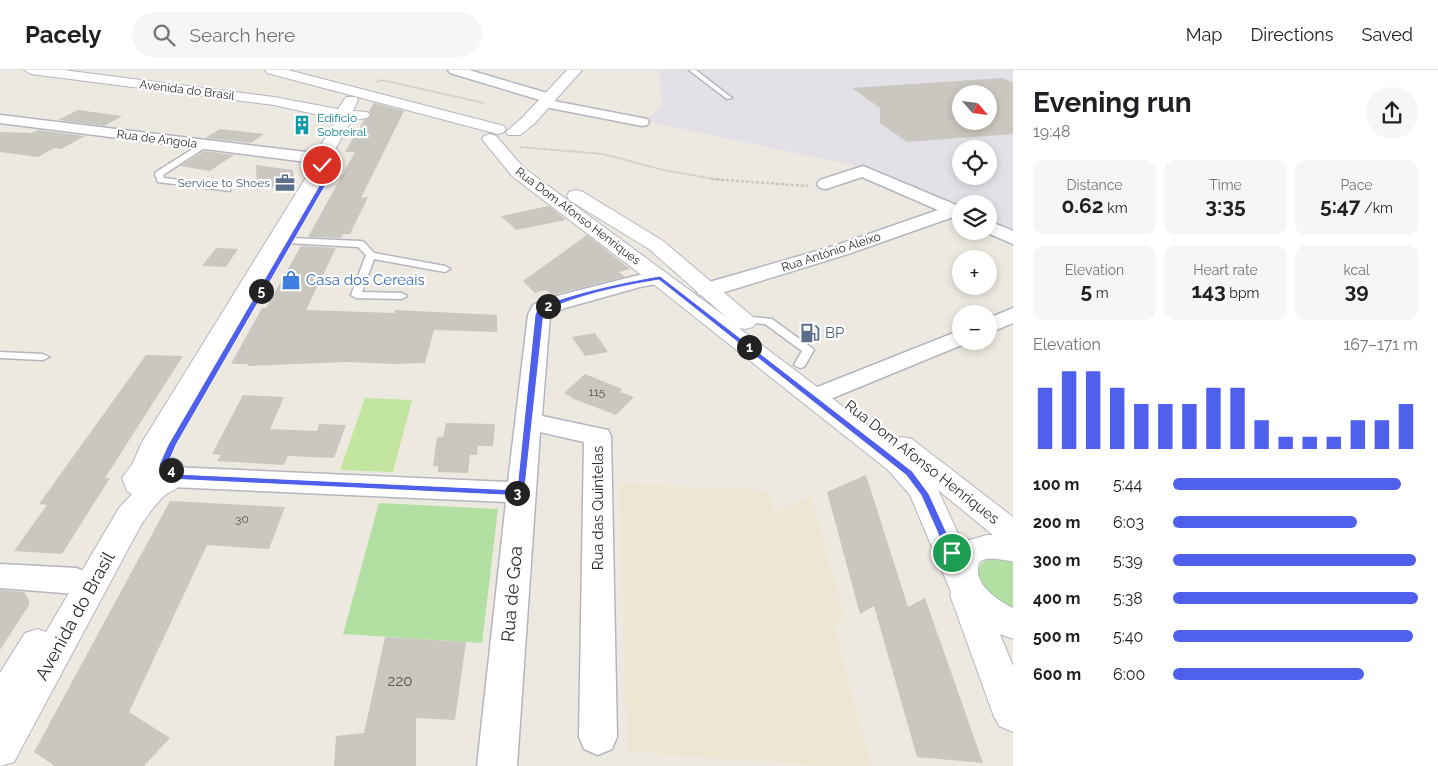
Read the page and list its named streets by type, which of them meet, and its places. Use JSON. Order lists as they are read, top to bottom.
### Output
{
  "streets": {
    "street": [
      "Avenida do Brasil",
      "Rua de Angola",
      "Rua Dom Afonso Henriques",
      "Rua António Aleixo",
      "Rua das Quintelas",
      "Rua de Goa"
    ]
  },
  "crossings": [
    ["Avenida do Brasil", "Rua de Angola"],
    ["Rua Dom Afonso Henriques", "Rua António Aleixo"],
    ["Rua das Quintelas", "Rua de Goa"]
  ],
  "places": {
    "building": ["Edifício Sobreiral"],
    "office": ["Service to Shoes"],
    "shop": ["Casa dos Cereais"],
    "fuel station": ["BP"]
  },
  "house_numbers": ["115", "30", "220"],
  "north": "bottom right",
  "page": {
    "header": "Pacely",
    "search": "Search here",
    "nav": ["Map", "Directions", "Saved"],
    "heading": ["Evening run", "19:48"],
    "map_buttons": ["+", "−"],
    "stats": [
      ["Distance", "0.62 km"],
      ["Time", "3:35"],
      ["Pace", "5:47 /km"],
      ["Elevation", "5 m"],
      ["Heart rate", "143 bpm"],
      ["kcal", "39"]
    ],
    "pins": [
      "5",
      "2",
      "1",
      "4",
      "3"
    ],
    "chart": ["Elevation", "167–171 m"],
    "list": [
      {
        "name": "100 m",
        "note": "5:44"
      },
      {
        "name": "200 m",
        "note": "6:03"
      },
      {
        "name": "300 m",
        "note": "5:39"
      },
      {
        "name": "400 m",
        "note": "5:38"
      },
      {
        "name": "500 m",
        "note": "5:40"
      },
      {
        "name": "600 m",
        "note": "6:00"
      }
    ]
  }
}
